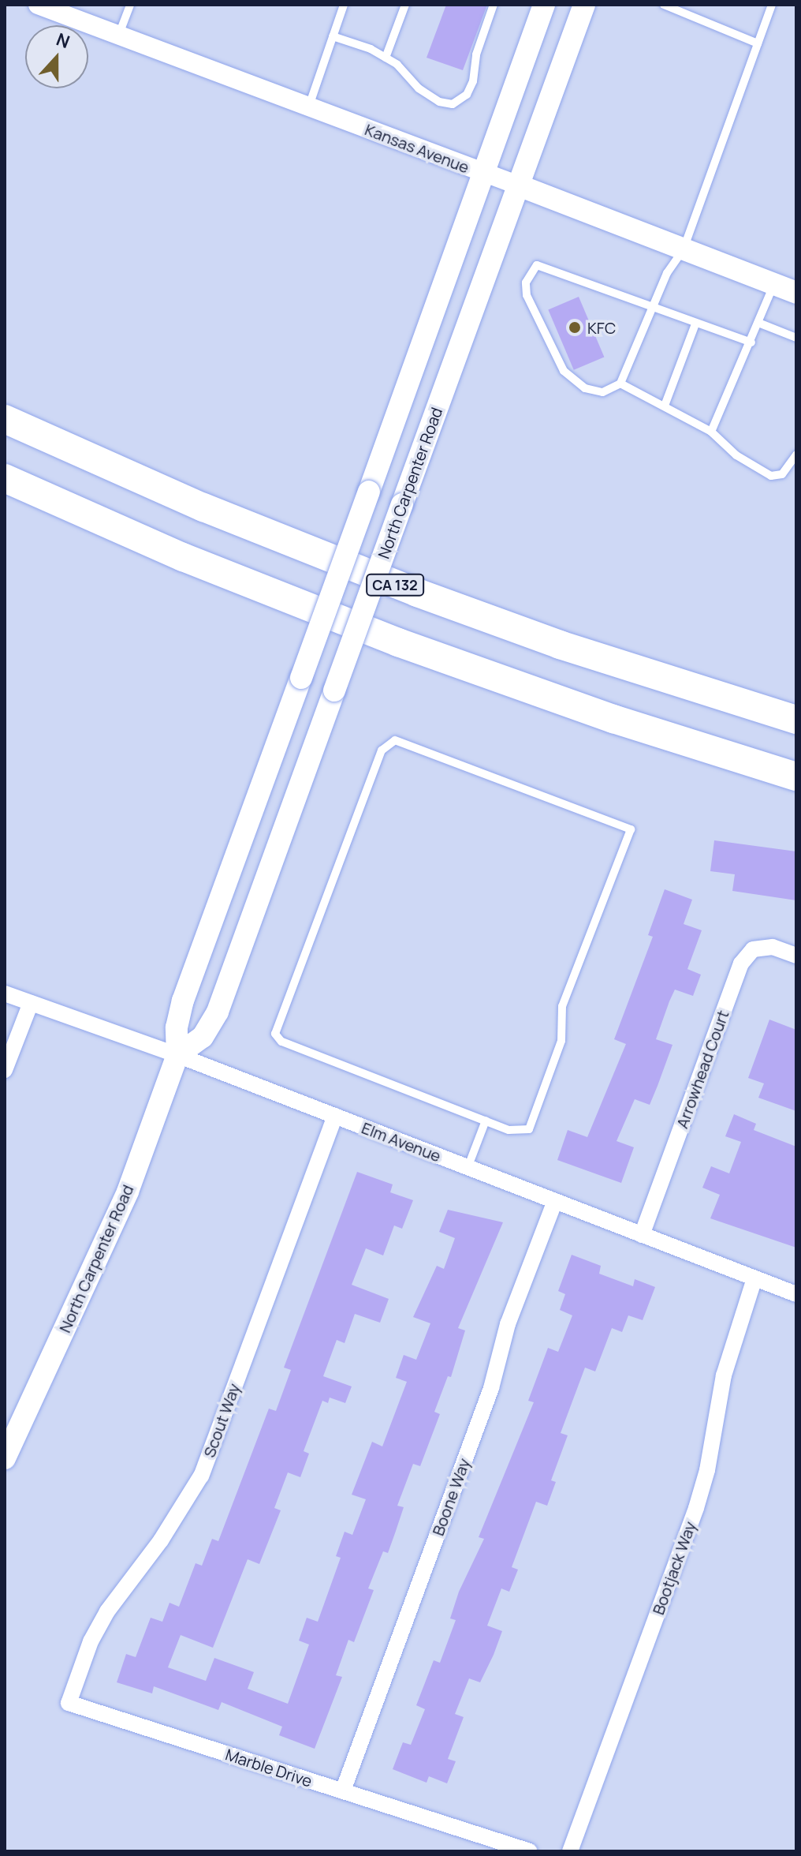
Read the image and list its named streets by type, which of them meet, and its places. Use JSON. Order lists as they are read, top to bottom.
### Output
{
  "streets": {
    "highway": ["CA 132"],
    "main road": ["Kansas Avenue", "North Carpenter Road"],
    "street": [
      "Arrowhead Court",
      "Elm Avenue",
      "Scout Way",
      "Boone Way",
      "Bootjack Way",
      "Marble Drive"
    ]
  },
  "crossings": [
    ["Kansas Avenue", "North Carpenter Road"],
    ["North Carpenter Road", "Elm Avenue"],
    ["Arrowhead Court", "Elm Avenue"],
    ["Elm Avenue", "Scout Way"],
    ["Elm Avenue", "Boone Way"],
    ["Elm Avenue", "Bootjack Way"],
    ["Scout Way", "Marble Drive"],
    ["Boone Way", "Marble Drive"]
  ],
  "places": ["KFC"],
  "north": "top"
}
